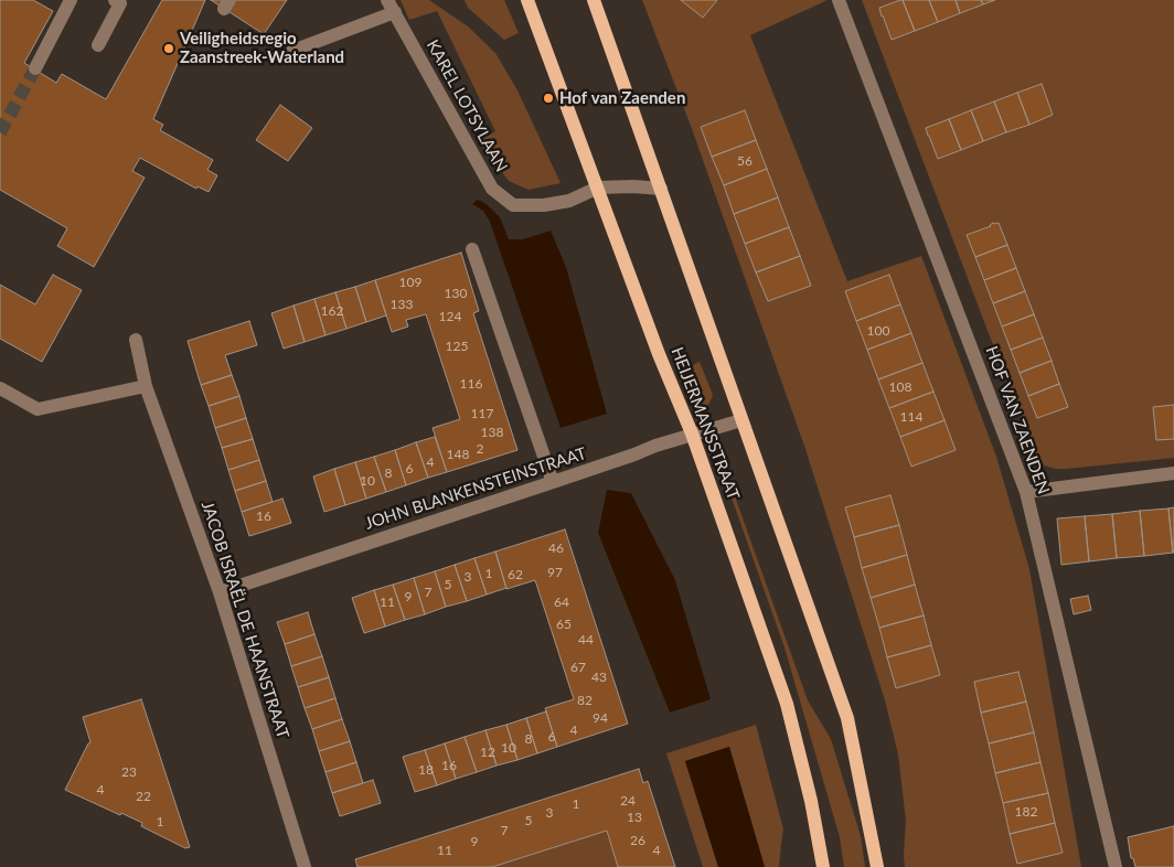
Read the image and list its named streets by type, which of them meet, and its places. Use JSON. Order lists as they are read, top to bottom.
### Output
{
  "streets": {
    "main road": ["HEIJERMANSSTRAAT"],
    "street": [
      "KAREL LOTSYLAAN",
      "HOF VAN ZAENDEN",
      "JOHN BLANKENSTEINSTRAAT",
      "JACOB ISRAËL DE HAANSTRAAT"
    ]
  },
  "crossings": [
    ["KAREL LOTSYLAAN", "HEIJERMANSSTRAAT"],
    ["HEIJERMANSSTRAAT", "JOHN BLANKENSTEINSTRAAT"],
    ["JOHN BLANKENSTEINSTRAAT", "JACOB ISRAËL DE HAANSTRAAT"]
  ],
  "places": ["Veiligheidsregio Zaanstreek-Waterland", "Hof van Zaenden"],
  "house_numbers": [
    "56",
    "109",
    "130",
    "133",
    "162",
    "124",
    "100",
    "125",
    "116",
    "108",
    "117",
    "114",
    "138",
    "2",
    "148",
    "4",
    "6",
    "8",
    "10",
    "16",
    "46",
    "97",
    "1",
    "62",
    "3",
    "5",
    "7",
    "9",
    "11",
    "64",
    "65",
    "44",
    "67",
    "43",
    "82",
    "94",
    "4",
    "6",
    "8",
    "10",
    "12",
    "16",
    "18",
    "23",
    "4",
    "22",
    "24",
    "1",
    "182",
    "3",
    "13",
    "5",
    "1",
    "7",
    "26",
    "9",
    "11",
    "4"
  ]
}
